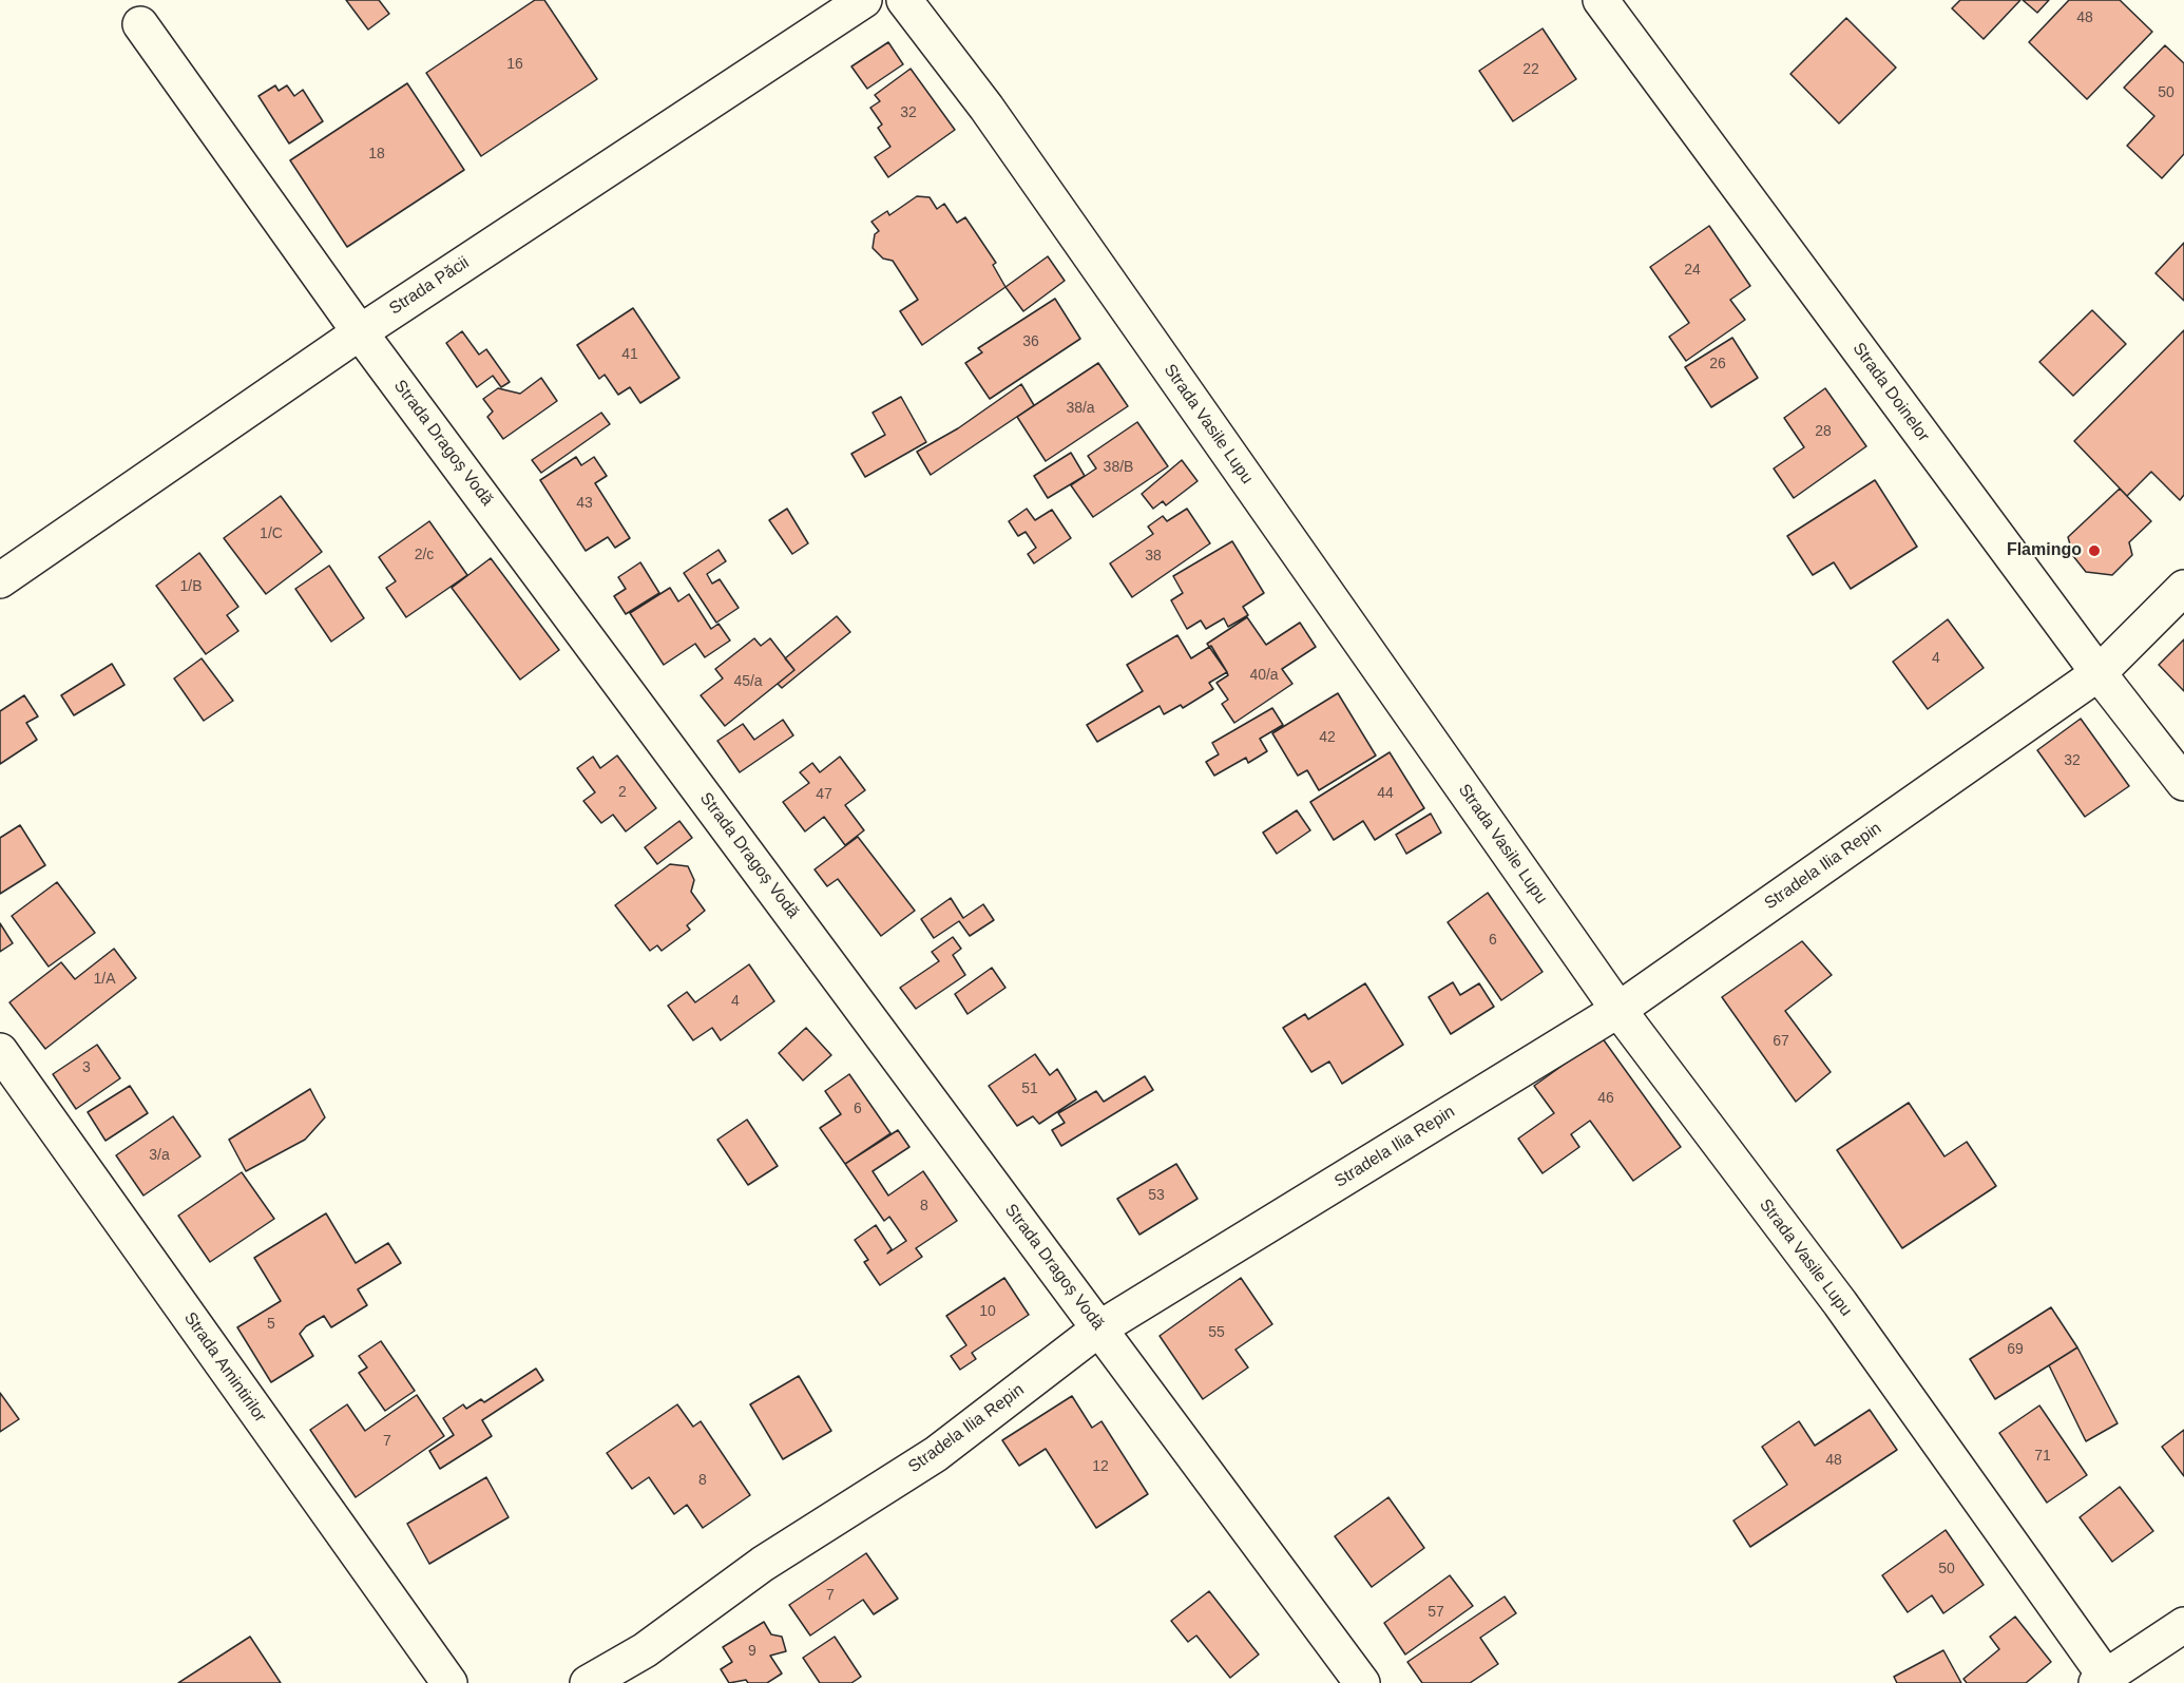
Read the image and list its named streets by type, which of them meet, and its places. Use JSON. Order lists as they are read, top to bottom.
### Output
{
  "streets": {
    "street": [
      "Strada Păcii",
      "Strada Doinelor",
      "Strada Vasile Lupu",
      "Strada Dragoș Vodă",
      "Stradela Ilia Repin",
      "Strada Amintirilor"
    ]
  },
  "crossings": [
    ["Strada Păcii", "Strada Dragoș Vodă"],
    ["Strada Doinelor", "Stradela Ilia Repin"],
    ["Strada Vasile Lupu", "Stradela Ilia Repin"],
    ["Strada Dragoș Vodă", "Stradela Ilia Repin"]
  ],
  "places": ["Flamingo"],
  "house_numbers": [
    "48",
    "16",
    "22",
    "50",
    "32",
    "18",
    "24",
    "36",
    "41",
    "26",
    "38/a",
    "28",
    "38/B",
    "43",
    "1/C",
    "2/c",
    "38",
    "1/B",
    "4",
    "40/a",
    "45/a",
    "42",
    "32",
    "2",
    "44",
    "47",
    "6",
    "1/A",
    "4",
    "67",
    "3",
    "51",
    "46",
    "6",
    "3/a",
    "53",
    "8",
    "10",
    "5",
    "55",
    "69",
    "7",
    "71",
    "48",
    "12",
    "8",
    "50",
    "7",
    "57",
    "9"
  ]
}
